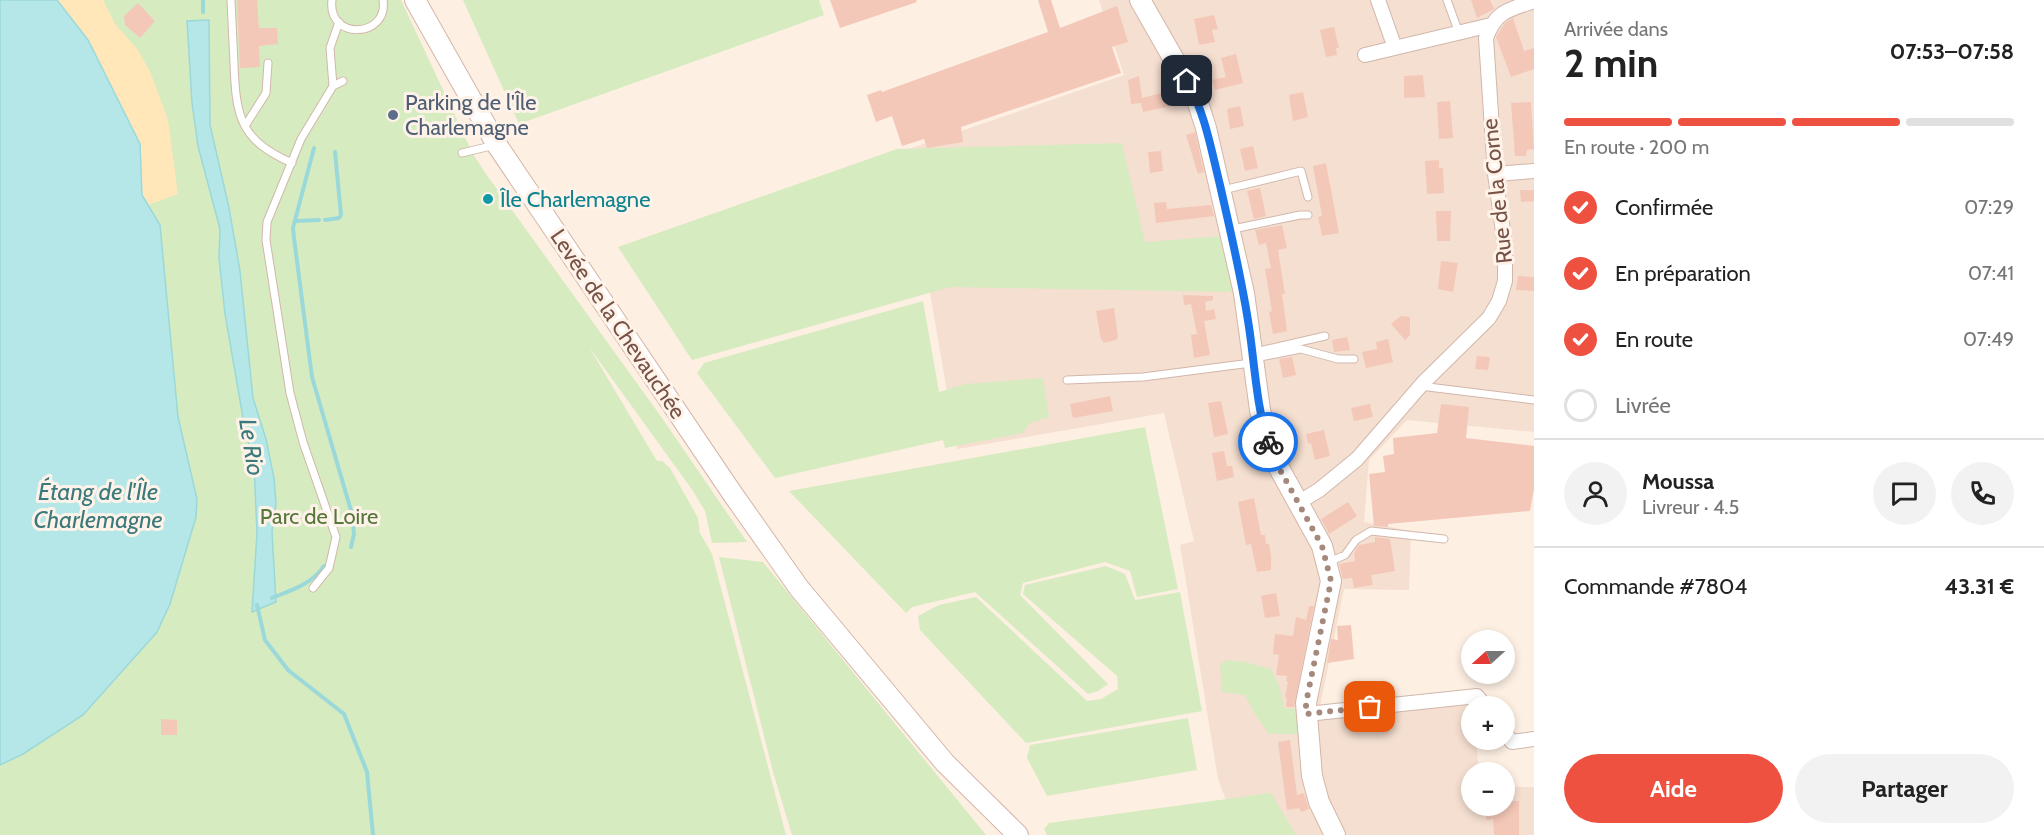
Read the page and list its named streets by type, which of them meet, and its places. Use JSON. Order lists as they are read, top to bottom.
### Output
{
  "streets": {
    "street": ["Rue de la Corne", "Levée de la Chevauchée"]
  },
  "water": ["Le Rio", "Étang de l'Île Charlemagne"],
  "parks": ["Parc de Loire"],
  "places": ["Parking de l'Île Charlemagne", "Île Charlemagne"],
  "north": "left",
  "page": {
    "heading": ["2 min", "Arrivée dans", "07:53–07:58"],
    "panel": [
      "Moussa",
      "Livreur · 4.5",
      "Commande #7804",
      "43.31 €"
    ],
    "bar": "En route · 200 m",
    "list": [
      ["Confirmée", "07:29"],
      ["En préparation", "07:41"],
      ["En route", "07:49"],
      "Livrée"
    ],
    "map_buttons": ["+", "−"],
    "buttons": ["Aide", "Partager"]
  }
}
